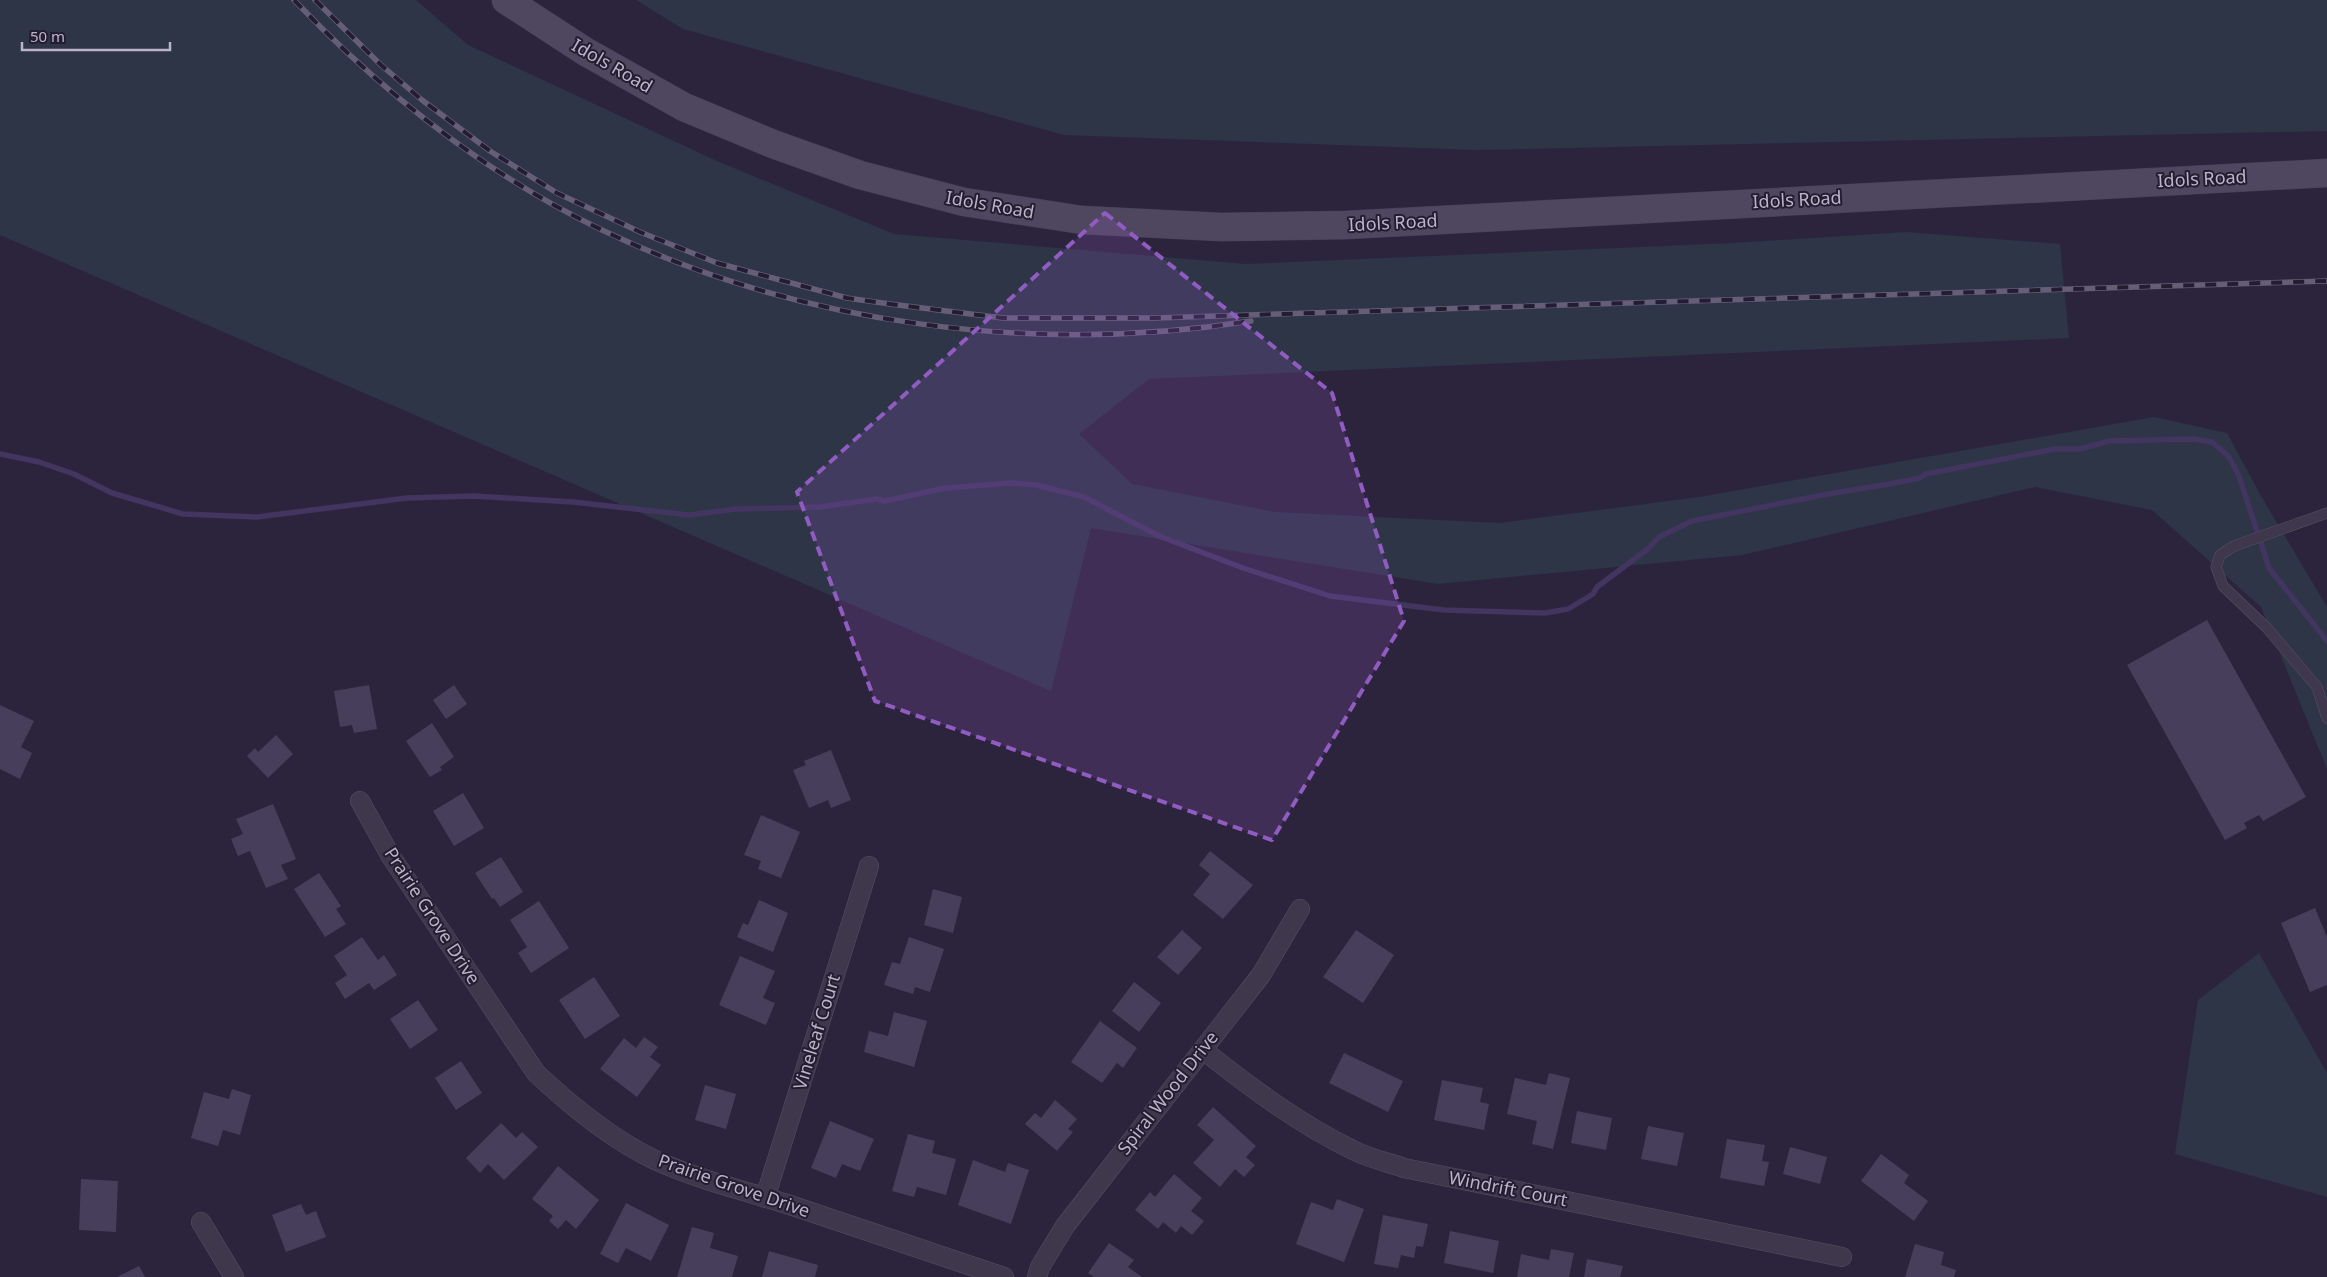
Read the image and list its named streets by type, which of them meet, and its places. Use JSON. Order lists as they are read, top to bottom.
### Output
{
  "streets": {
    "main road": ["Idols Road"],
    "street": [
      "Prairie Grove Drive",
      "Vineleaf Court",
      "Spiral Wood Drive",
      "Windrift Court"
    ]
  },
  "crossings": [
    ["Prairie Grove Drive", "Vineleaf Court"],
    ["Spiral Wood Drive", "Windrift Court"]
  ],
  "scale_bar": "50 m"
}
